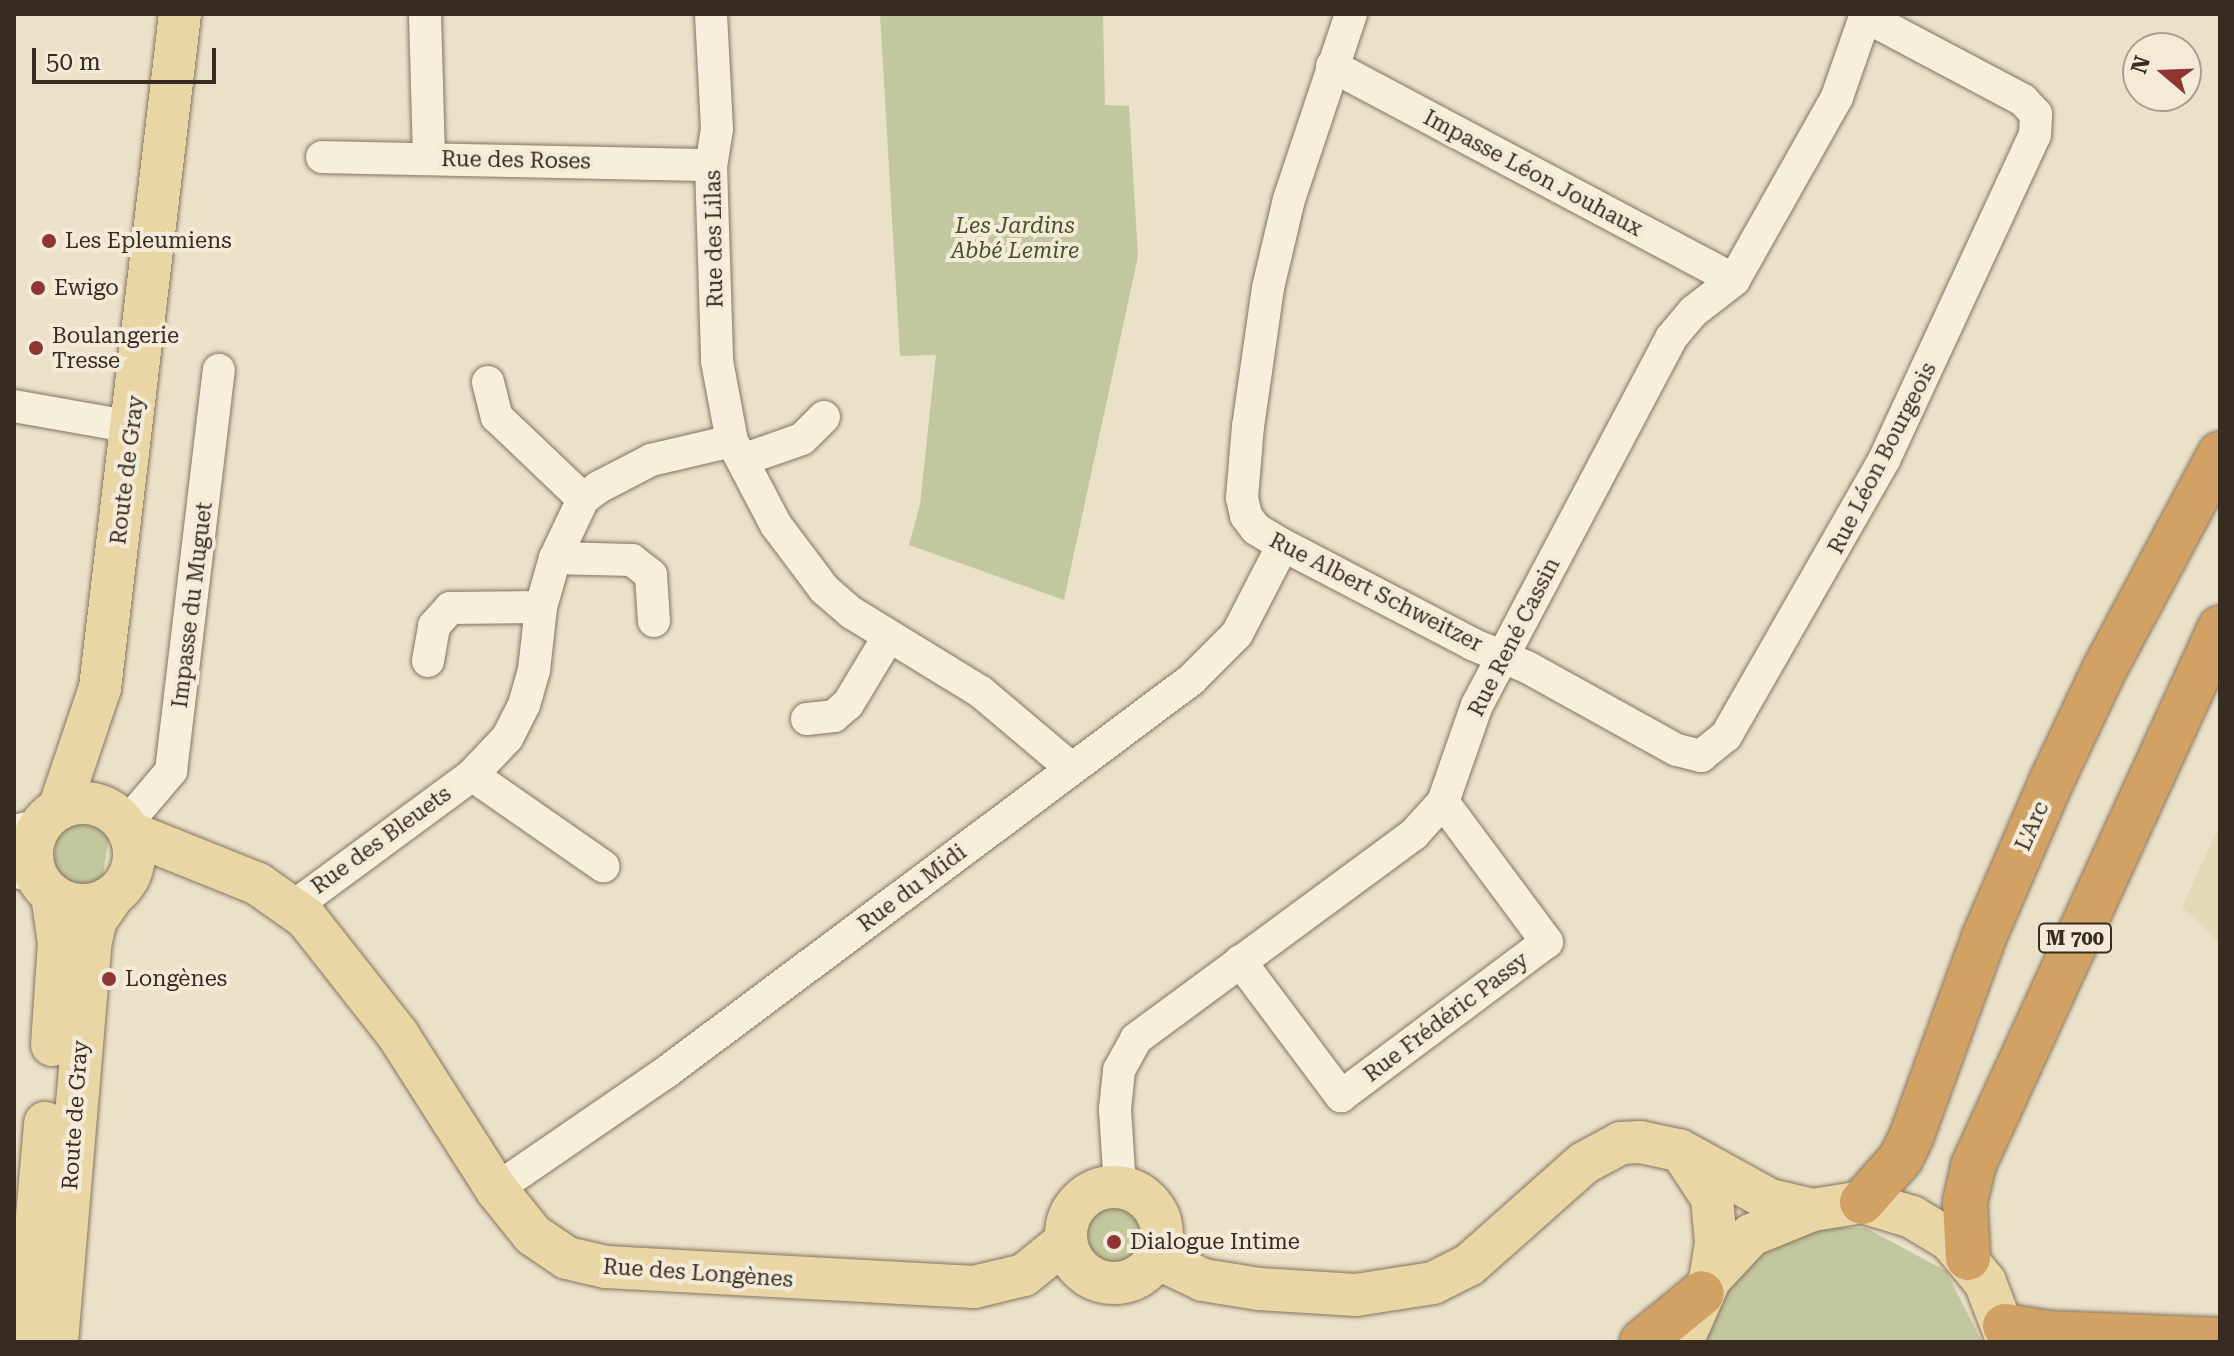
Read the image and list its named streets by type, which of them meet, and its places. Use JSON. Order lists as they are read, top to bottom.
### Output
{
  "streets": {
    "highway": ["L'Arc", "M 700"],
    "main road": ["Route de Gray", "Rue des Longènes"],
    "street": [
      "Rue des Roses",
      "Impasse Léon Jouhaux",
      "Rue des Lilas",
      "Rue Léon Bourgeois",
      "Rue Albert Schweitzer",
      "Impasse du Muguet",
      "Rue René Cassin",
      "Rue des Bleuets",
      "Rue du Midi",
      "Rue Frédéric Passy"
    ]
  },
  "crossings": [
    ["Rue des Roses", "Rue des Lilas"],
    ["Impasse Léon Jouhaux", "Rue Albert Schweitzer"],
    ["Impasse Léon Jouhaux", "Rue René Cassin"],
    ["Rue des Lilas", "Rue du Midi"],
    ["Rue Léon Bourgeois", "Rue Albert Schweitzer"],
    ["Rue Léon Bourgeois", "Rue René Cassin"],
    ["Route de Gray", "Impasse du Muguet"],
    ["Route de Gray", "Rue des Longènes"],
    ["Rue Albert Schweitzer", "Rue René Cassin"],
    ["Rue Albert Schweitzer", "Rue du Midi"],
    ["Impasse du Muguet", "Rue des Longènes"],
    ["Rue René Cassin", "Rue Frédéric Passy"],
    ["Rue René Cassin", "Rue des Longènes"],
    ["Rue des Bleuets", "Rue des Longènes"],
    ["Rue du Midi", "Rue des Longènes"]
  ],
  "parks": ["Les Jardins Abbé Lemire"],
  "places": [
    "Les Epleumiens",
    "Ewigo",
    "Boulangerie Tresse",
    "Longènes",
    "Dialogue Intime"
  ],
  "scale_bar": "50 m",
  "north": "left"
}
